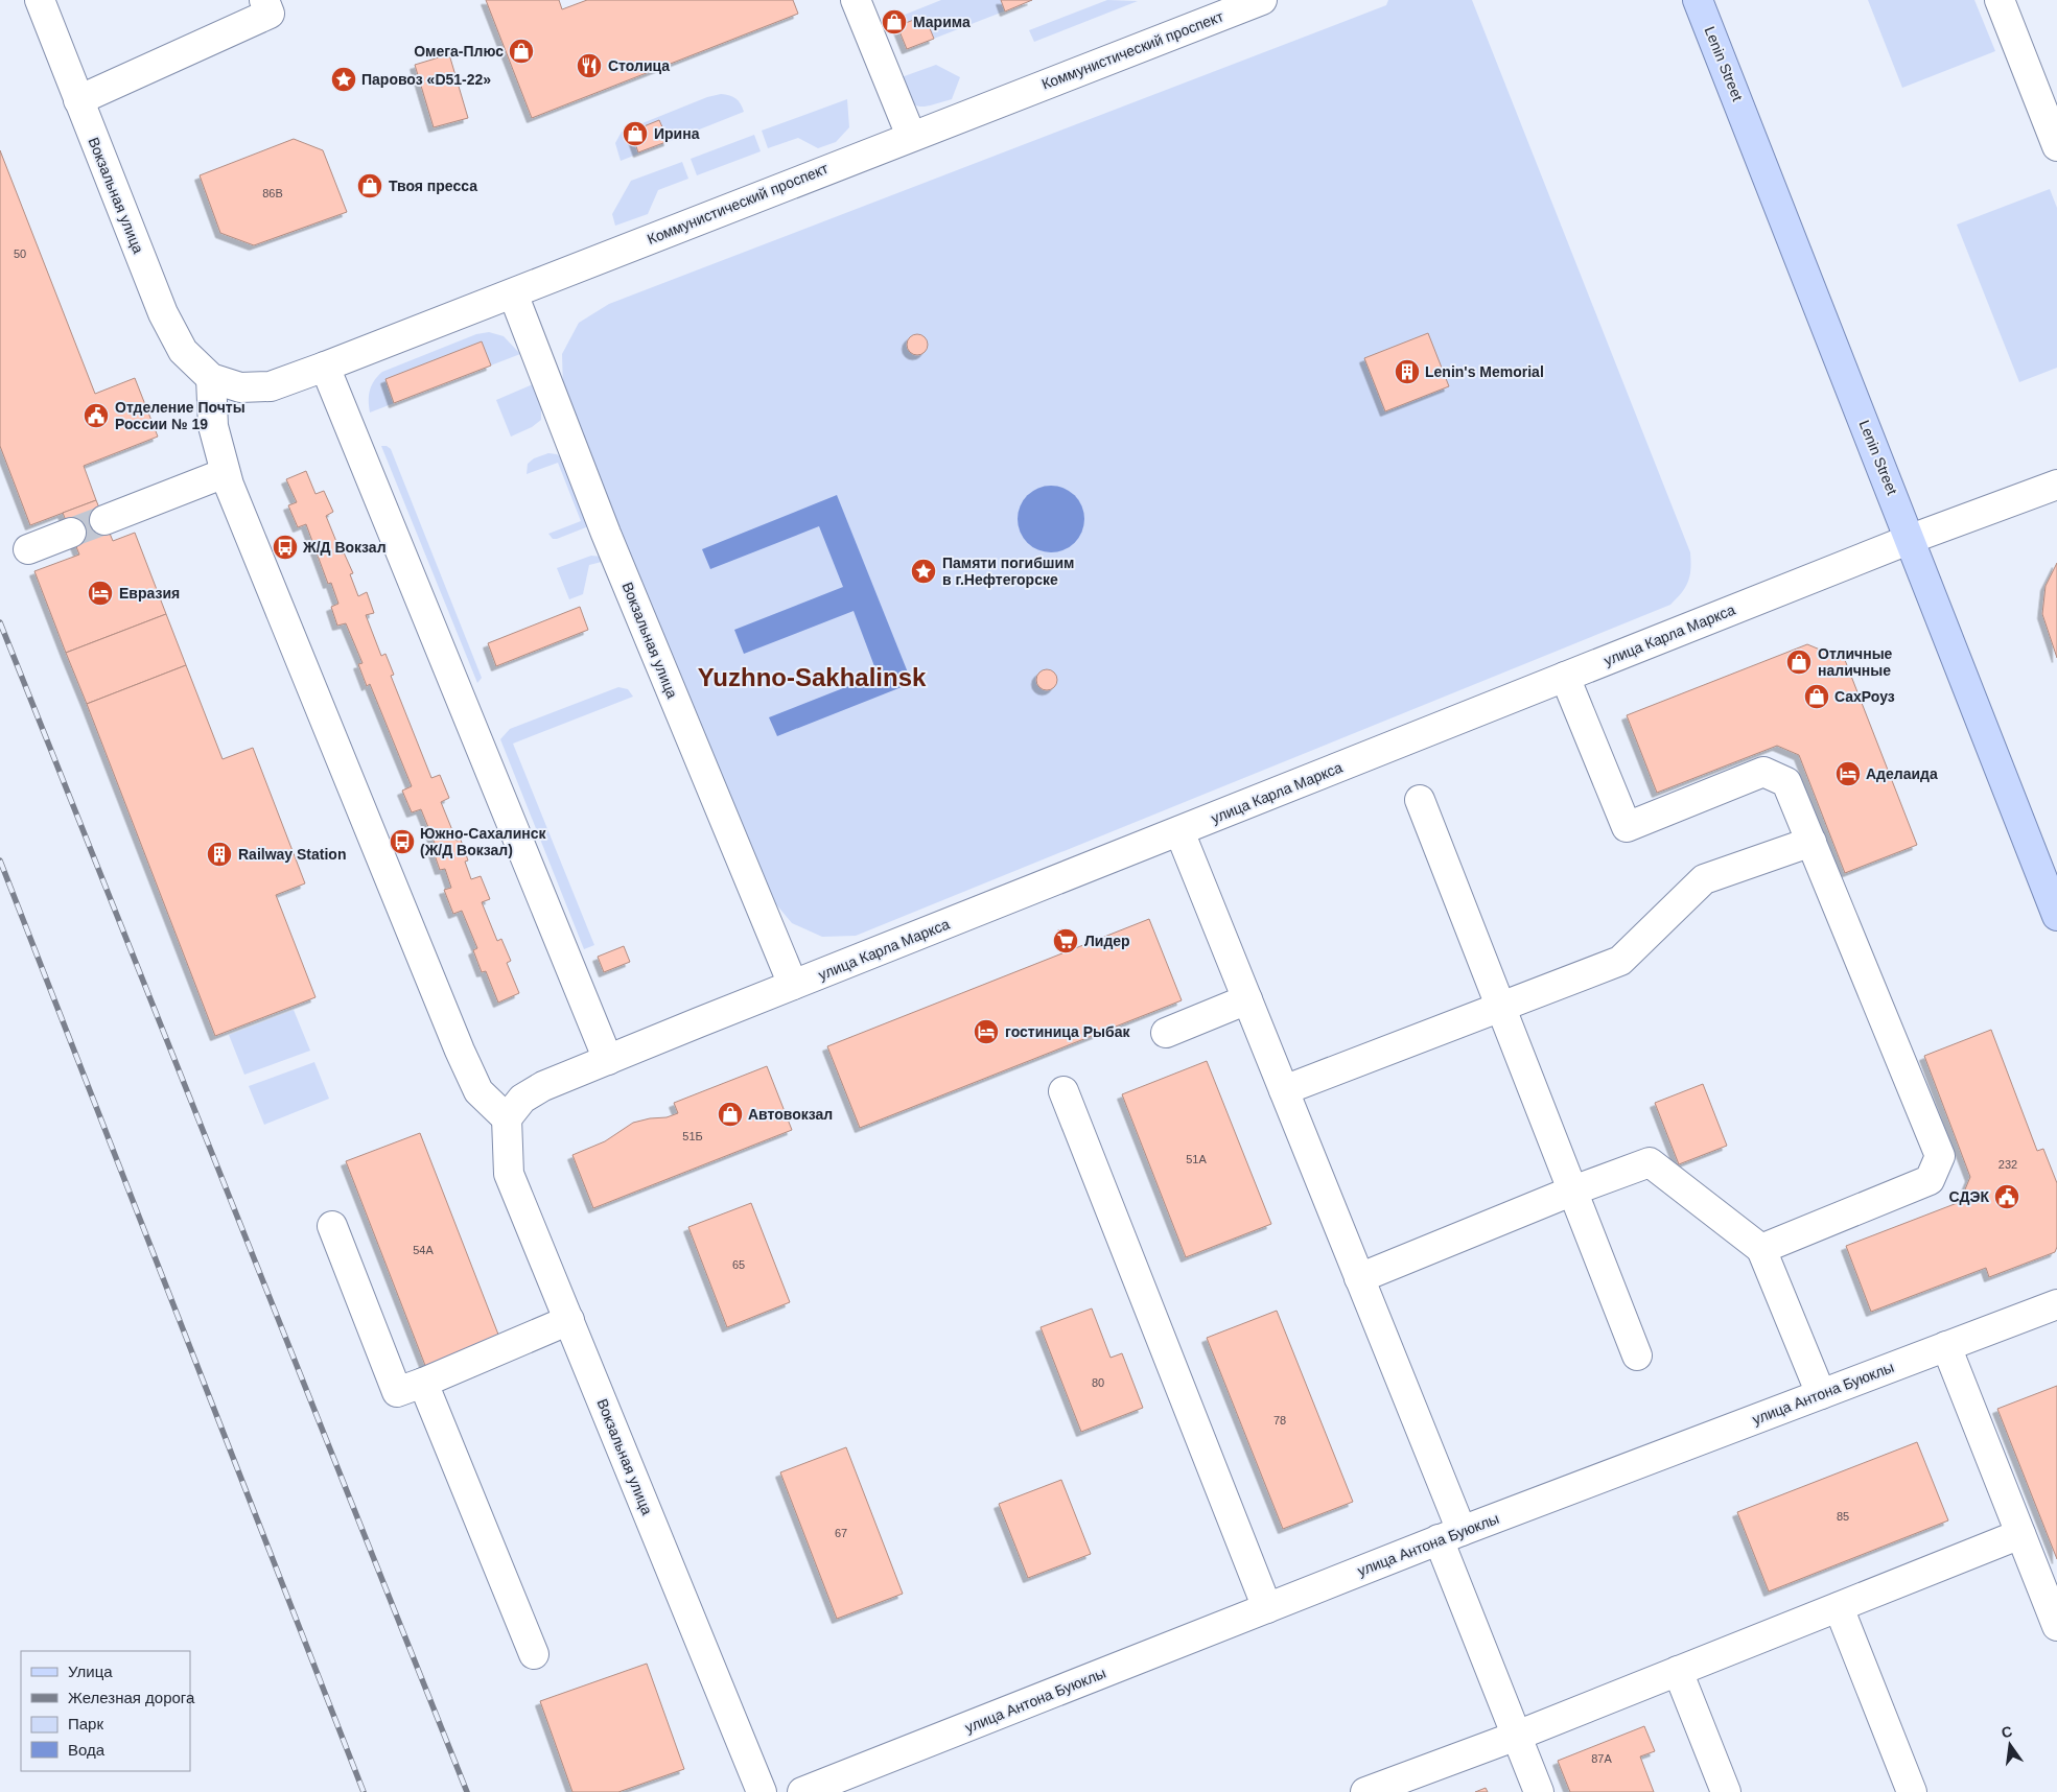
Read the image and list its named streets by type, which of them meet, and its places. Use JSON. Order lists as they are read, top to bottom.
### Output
{
  "streets": {
    "main road": ["Lenin Street"],
    "street": [
      "Коммунистический проспект",
      "Вокзальная улица",
      "улица Карла Маркса",
      "улица Антона Буюклы"
    ]
  },
  "crossings": [
    ["Коммунистический проспект", "Вокзальная улица"],
    ["Lenin Street", "улица Карла Маркса"],
    ["Вокзальная улица", "улица Карла Маркса"]
  ],
  "districts": ["Yuzhno-Sakhalinsk"],
  "places": {
    "shop": [
      "Марима",
      "Омега-Плюс",
      "Ирина",
      "Твоя пресса",
      "Отличные наличные",
      "СахРоуз",
      "Автовокзал"
    ],
    "restaurant": ["Столица"],
    "place": ["Паровоз «D51-22»", "Памяти погибшим в г.Нефтегорске"],
    "building": ["Lenin's Memorial", "Railway Station"],
    "public building": ["Отделение Почты России № 19", "СДЭК"],
    "bus stop": ["Ж/Д Вокзал", "Южно-Сахалинск (Ж/Д Вокзал)"],
    "hotel": ["Евразия", "Аделаида", "гостиница Рыбак"],
    "supermarket": ["Лидер"]
  },
  "house_numbers": [
    "86В",
    "50",
    "51Б",
    "51А",
    "232",
    "54А",
    "65",
    "80",
    "78",
    "85",
    "67",
    "87А"
  ],
  "legend": [
    "Улица",
    "Железная дорога",
    "Парк",
    "Вода"
  ],
  "north": "top"
}
